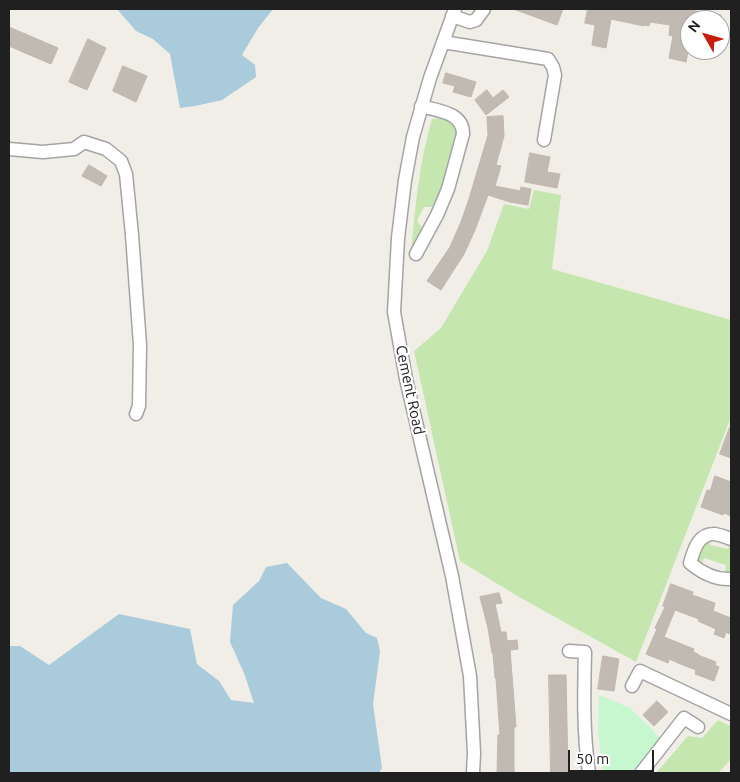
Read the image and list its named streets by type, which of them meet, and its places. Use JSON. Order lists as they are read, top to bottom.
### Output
{
  "streets": {
    "street": ["Cement Road"]
  },
  "scale_bar": "50 m",
  "north": "top left"
}
